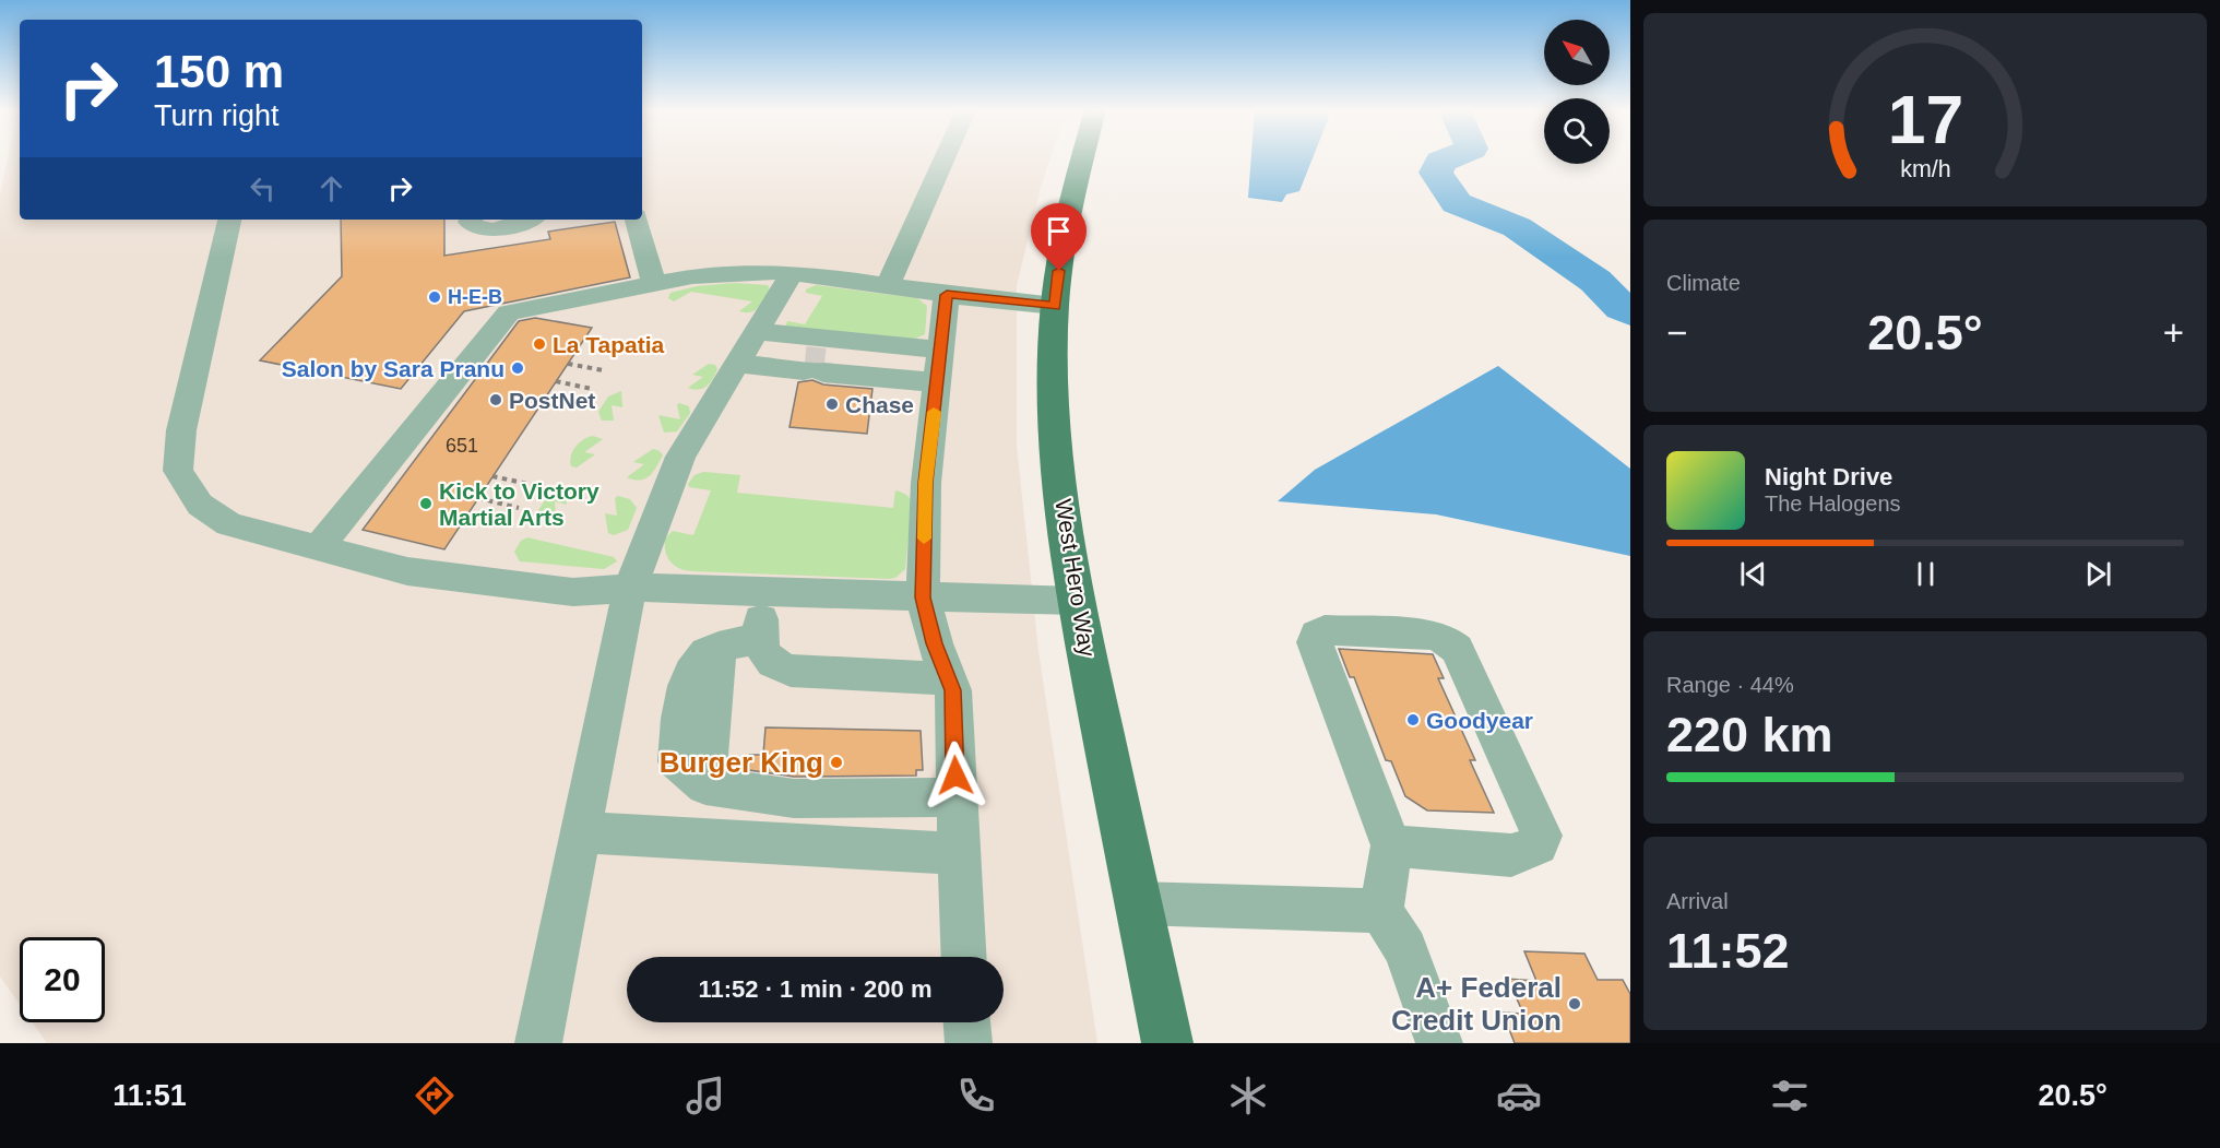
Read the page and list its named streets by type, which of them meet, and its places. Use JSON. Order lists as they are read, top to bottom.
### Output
{
  "streets": {
    "main road": ["West Hero Way"]
  },
  "places": [
    "H-E-B",
    "La Tapatia",
    "Salon by Sara Pranu",
    "PostNet",
    "Chase",
    "Kick to Victory Martial Arts",
    "Goodyear",
    "Burger King",
    "A+ Federal Credit Union"
  ],
  "house_numbers": ["651"],
  "north": "top left",
  "page": {
    "turn": ["150 m", "Turn right"],
    "tile": [
      "Climate",
      ["Range · 44%", "220 km"],
      ["Arrival", "11:52"]
    ],
    "heat": ["−", "20.5°", "+"],
    "song": ["Night Drive", "The Halogens"],
    "limit": "20",
    "trip": "11:52 · 1 min · 200 m",
    "tabs": ["11:51", "20.5°"],
    "gauge": ["17", "km/h"]
  }
}
